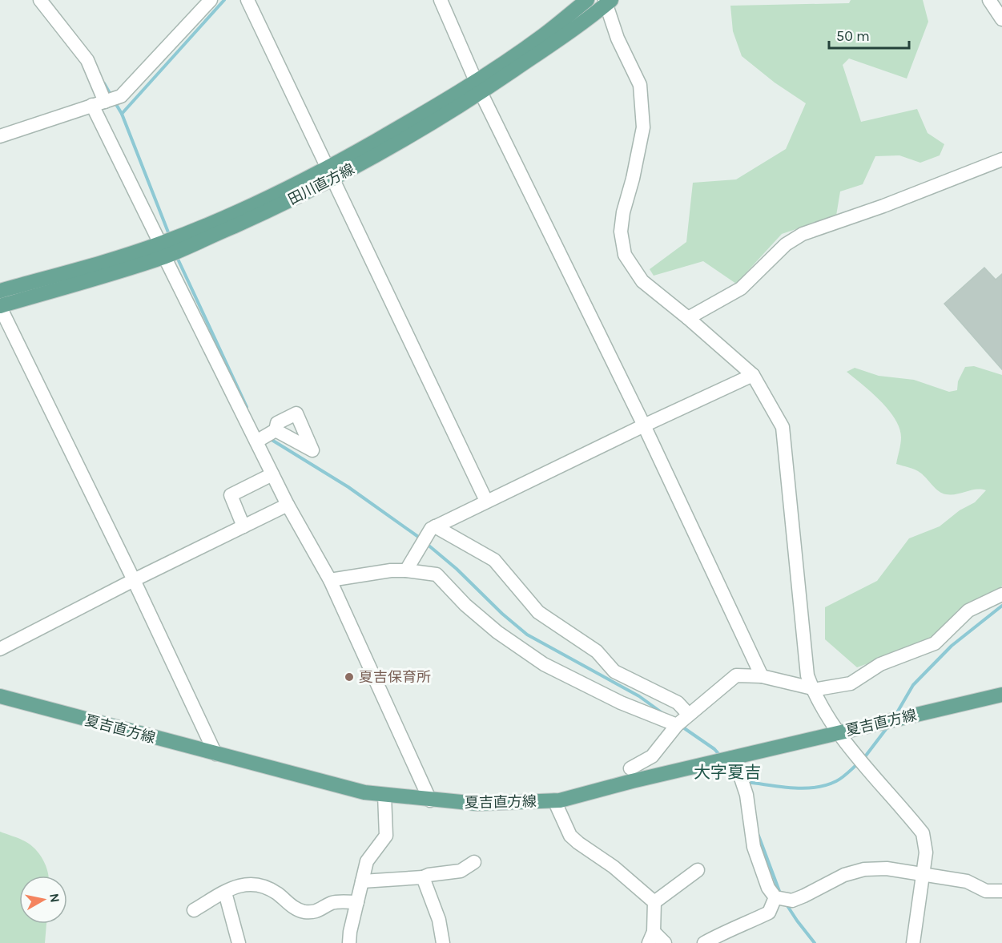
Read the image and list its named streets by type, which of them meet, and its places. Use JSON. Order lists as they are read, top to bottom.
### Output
{
  "streets": {
    "main road": ["田川直方線", "夏吉直方線"]
  },
  "districts": ["大字夏吉"],
  "places": ["夏吉保育所"],
  "scale_bar": "50 m",
  "north": "right"
}
